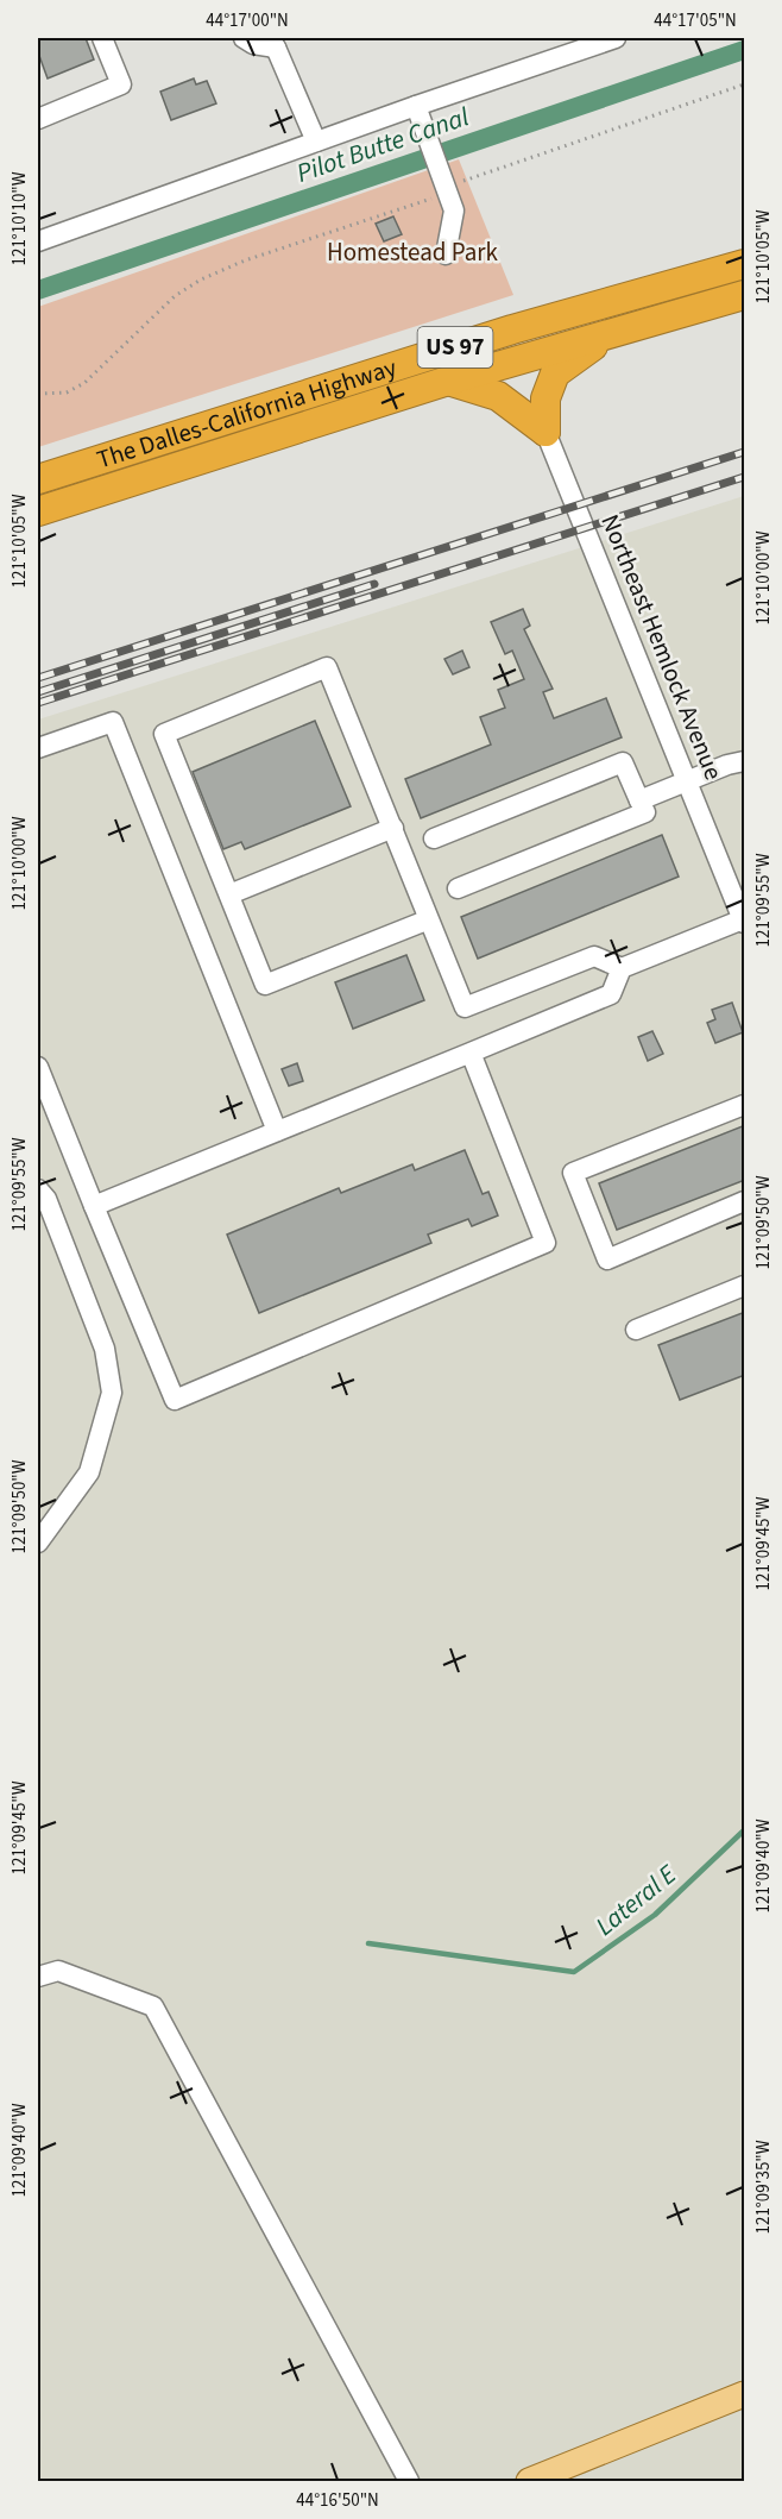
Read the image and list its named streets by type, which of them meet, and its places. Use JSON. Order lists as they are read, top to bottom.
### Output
{
  "streets": {
    "highway": ["US 97", "The Dalles-California Highway"],
    "street": ["Northeast Hemlock Avenue"]
  },
  "water": ["Pilot Butte Canal", "Lateral E"],
  "parks": ["Homestead Park"],
  "coordinates": [
    "44°17'00\"N",
    "44°17'05\"N",
    "121°10'10\"W",
    "121°10'05\"W",
    "121°10'00\"W",
    "121°09'55\"W",
    "121°09'50\"W",
    "121°09'45\"W",
    "121°09'40\"W",
    "121°09'35\"W",
    "44°16'50\"N"
  ]
}
